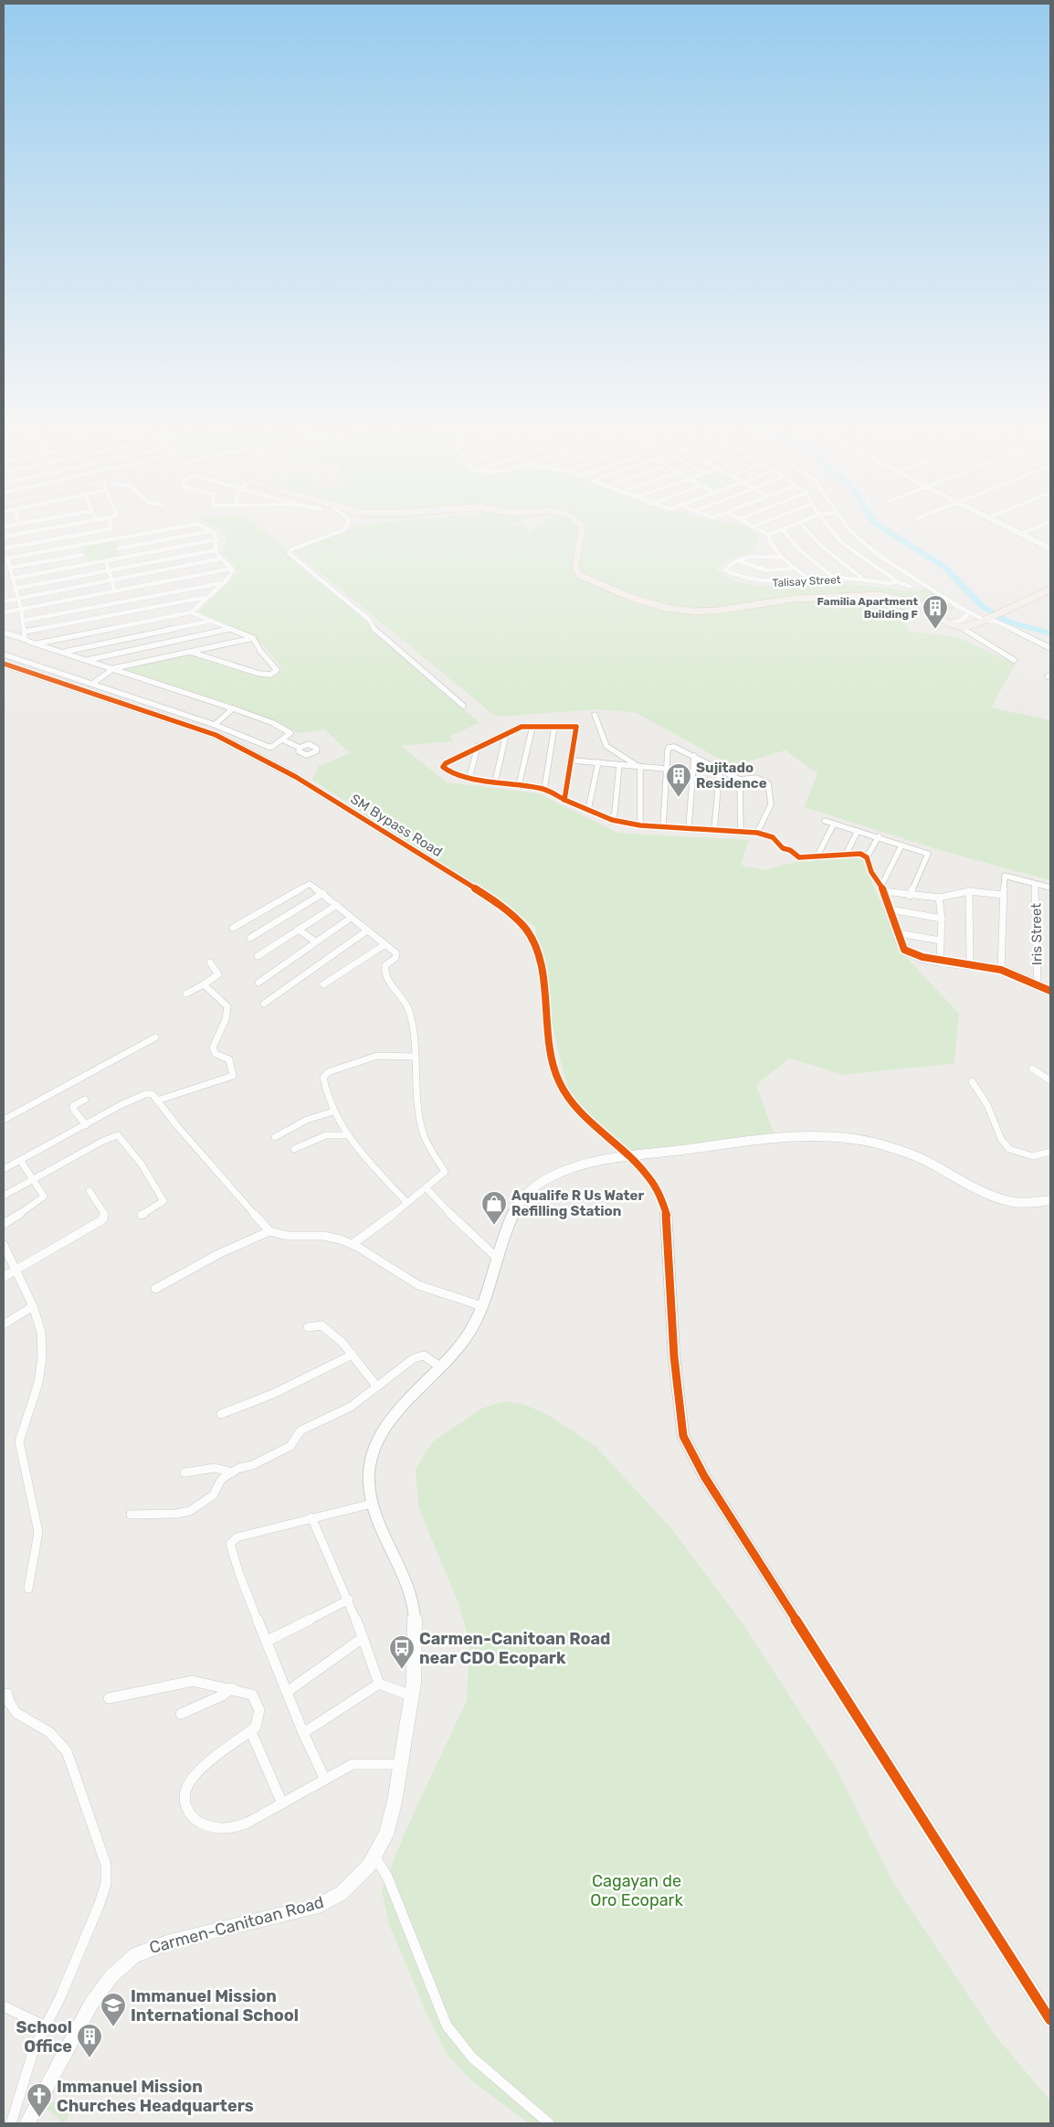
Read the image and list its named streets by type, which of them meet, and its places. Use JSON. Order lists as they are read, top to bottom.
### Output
{
  "streets": {
    "street": [
      "Talisay Street",
      "SM Bypass Road",
      "Iris Street",
      "Carmen-Canitoan Road"
    ]
  },
  "crossings": [
    ["SM Bypass Road", "Carmen-Canitoan Road"]
  ],
  "parks": ["Cagayan de Oro Ecopark"],
  "places": {
    "building": ["Familia Apartment Building F", "Sujitado Residence", "School Office"],
    "shop": ["Aqualife R Us Water Refilling Station"],
    "bus stop": ["Carmen-Canitoan Road near CDO Ecopark"],
    "school or university": ["Immanuel Mission International School"],
    "church": ["Immanuel Mission Churches Headquarters"]
  }
}
